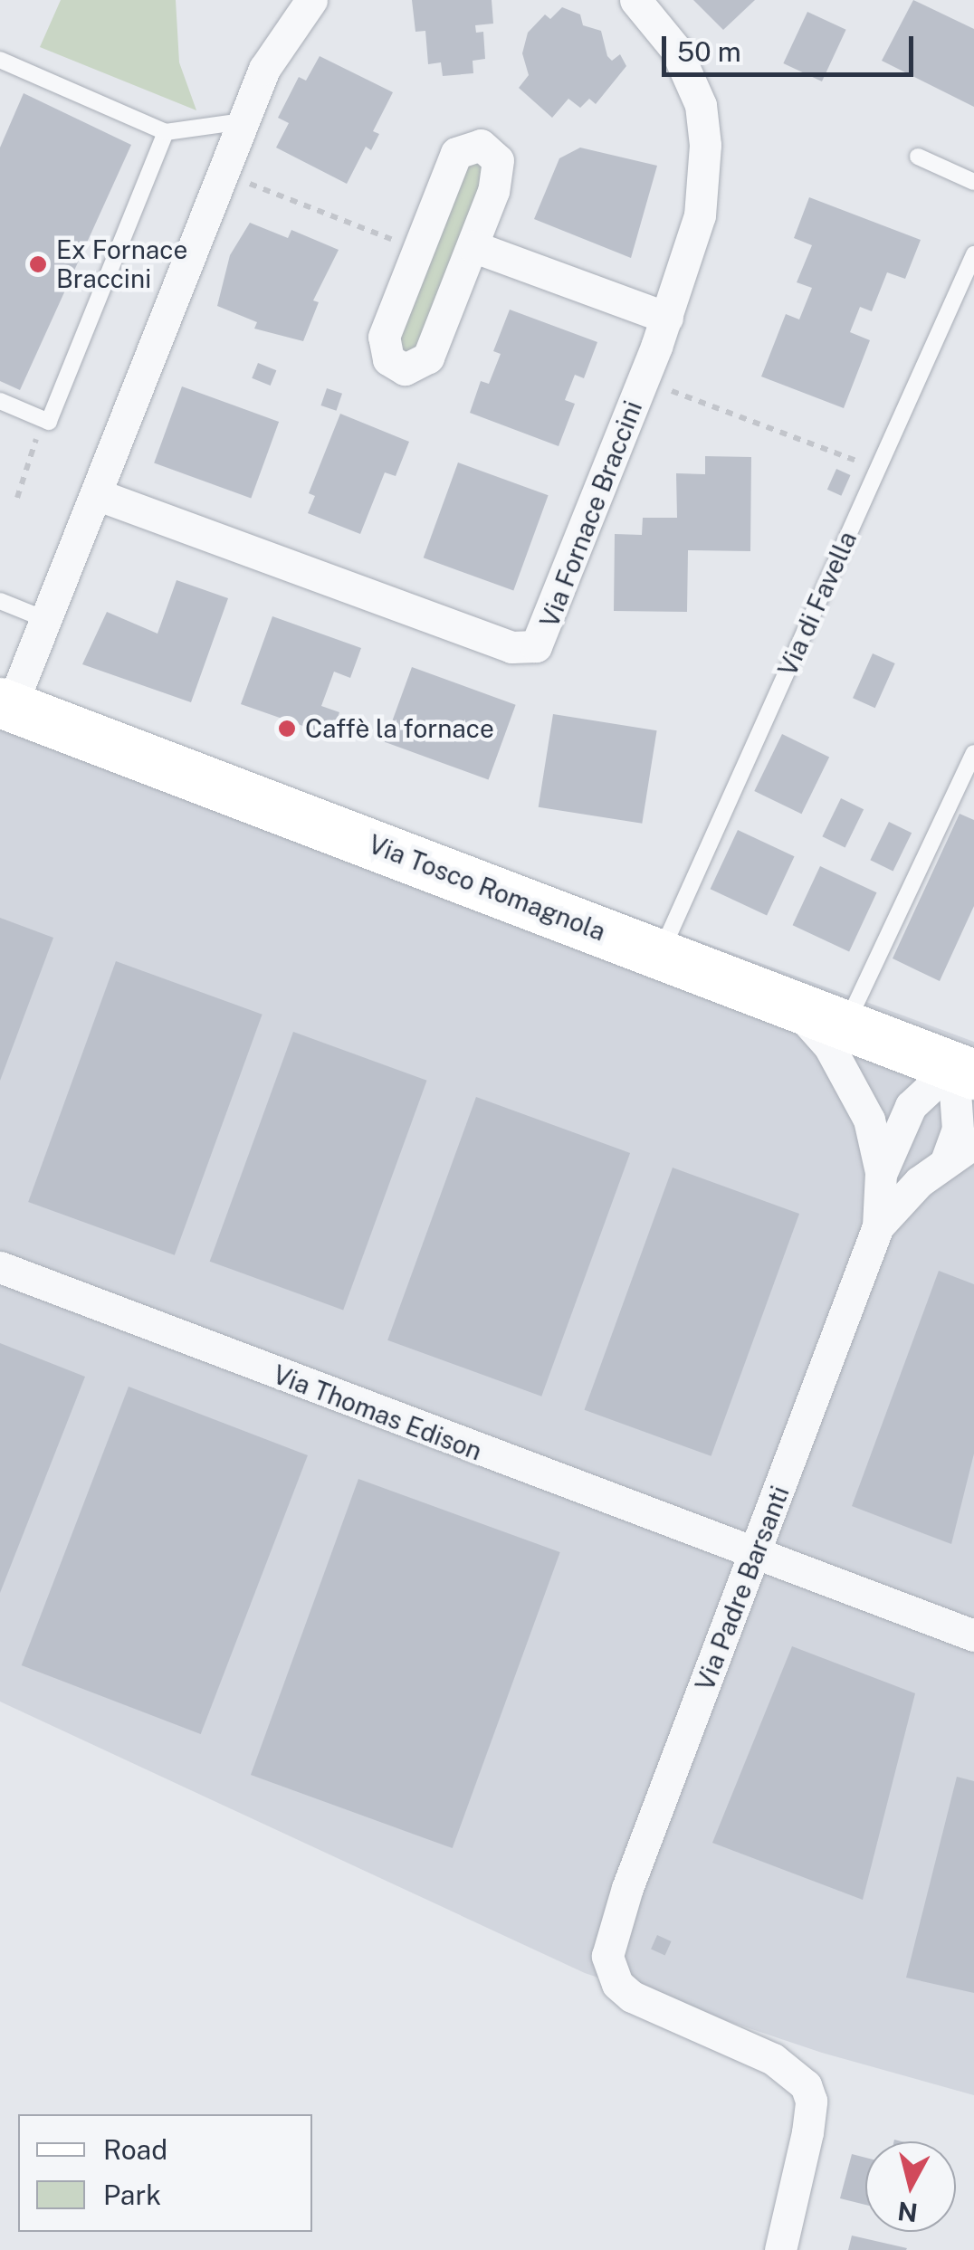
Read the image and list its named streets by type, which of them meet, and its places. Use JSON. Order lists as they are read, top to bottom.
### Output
{
  "streets": {
    "main road": ["Via Tosco Romagnola"],
    "street": ["Via Fornace Braccini", "Via Thomas Edison", "Via Padre Barsanti"],
    "lane": ["Via di Favella"]
  },
  "crossings": [
    ["Via di Favella", "Via Tosco Romagnola"],
    ["Via Tosco Romagnola", "Via Padre Barsanti"],
    ["Via Thomas Edison", "Via Padre Barsanti"]
  ],
  "places": ["Ex Fornace Braccini", "Caffè la fornace"],
  "legend": ["Road", "Park"],
  "scale_bar": "50 m",
  "north": "bottom"
}
